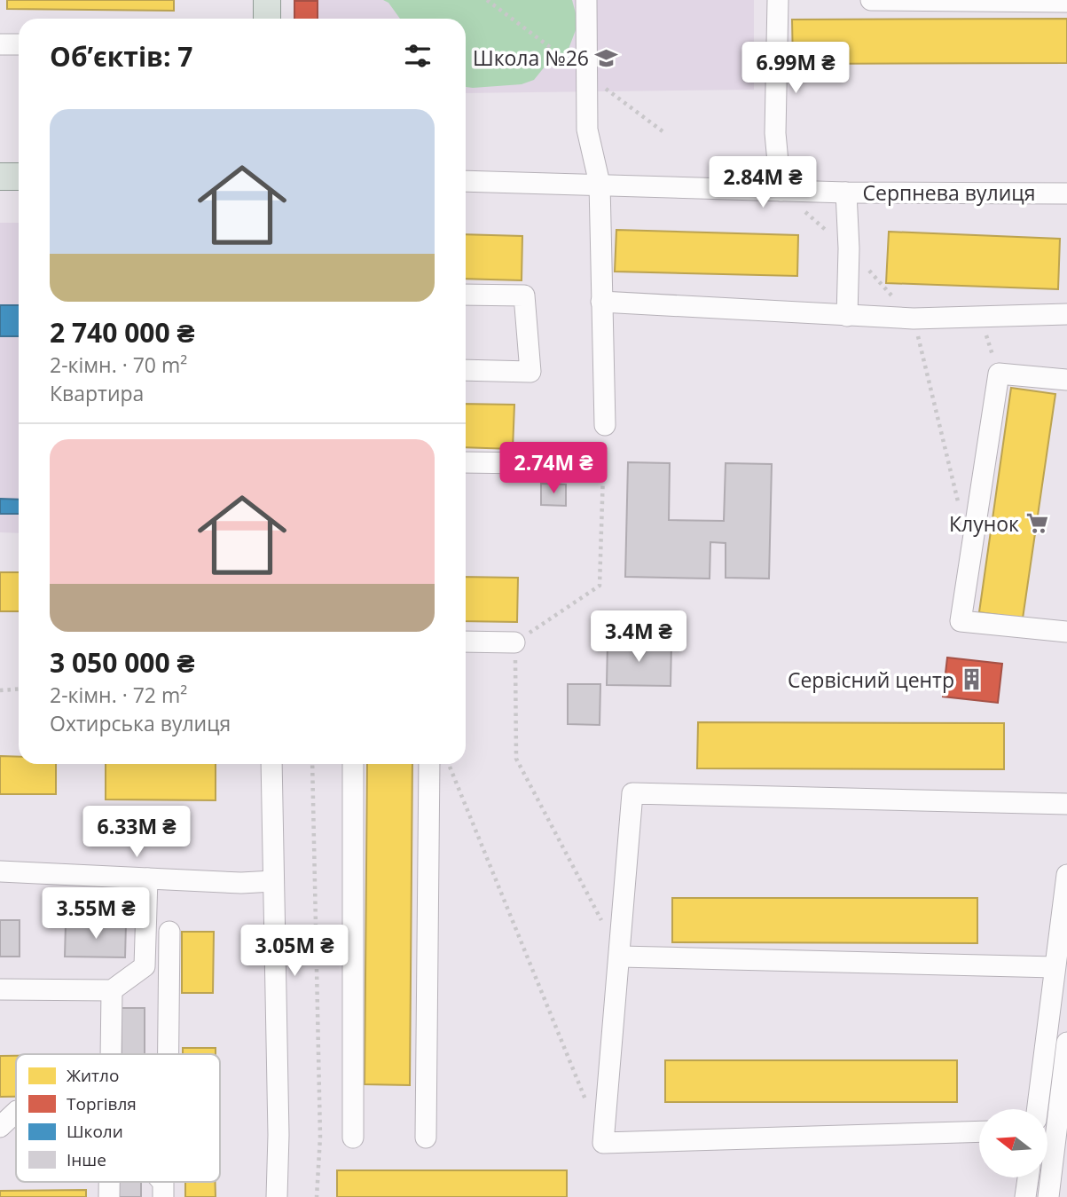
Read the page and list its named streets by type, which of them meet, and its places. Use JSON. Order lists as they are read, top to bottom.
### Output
{
  "streets": {
    "street": ["Серпнева вулиця"]
  },
  "places": {
    "school or university": ["Школа №26"],
    "supermarket": ["Клунок"],
    "building": ["Сервісний центр"]
  },
  "legend": [
    "Житло",
    "Торгівля",
    "Школи",
    "Інше"
  ],
  "north": "left",
  "page": {
    "heading": "Об’єктів: 7",
    "price": [
      "6.99M ₴",
      "2.84M ₴",
      "2.74M ₴",
      "3.4M ₴",
      "6.33M ₴",
      "3.55M ₴",
      "3.05M ₴"
    ],
    "list": [
      {
        "name": "2 740 000 ₴",
        "note": "2-кімн. · 70 m² · Квартира"
      },
      {
        "name": "3 050 000 ₴",
        "note": "2-кімн. · 72 m² · Охтирська вулиця"
      }
    ]
  }
}
